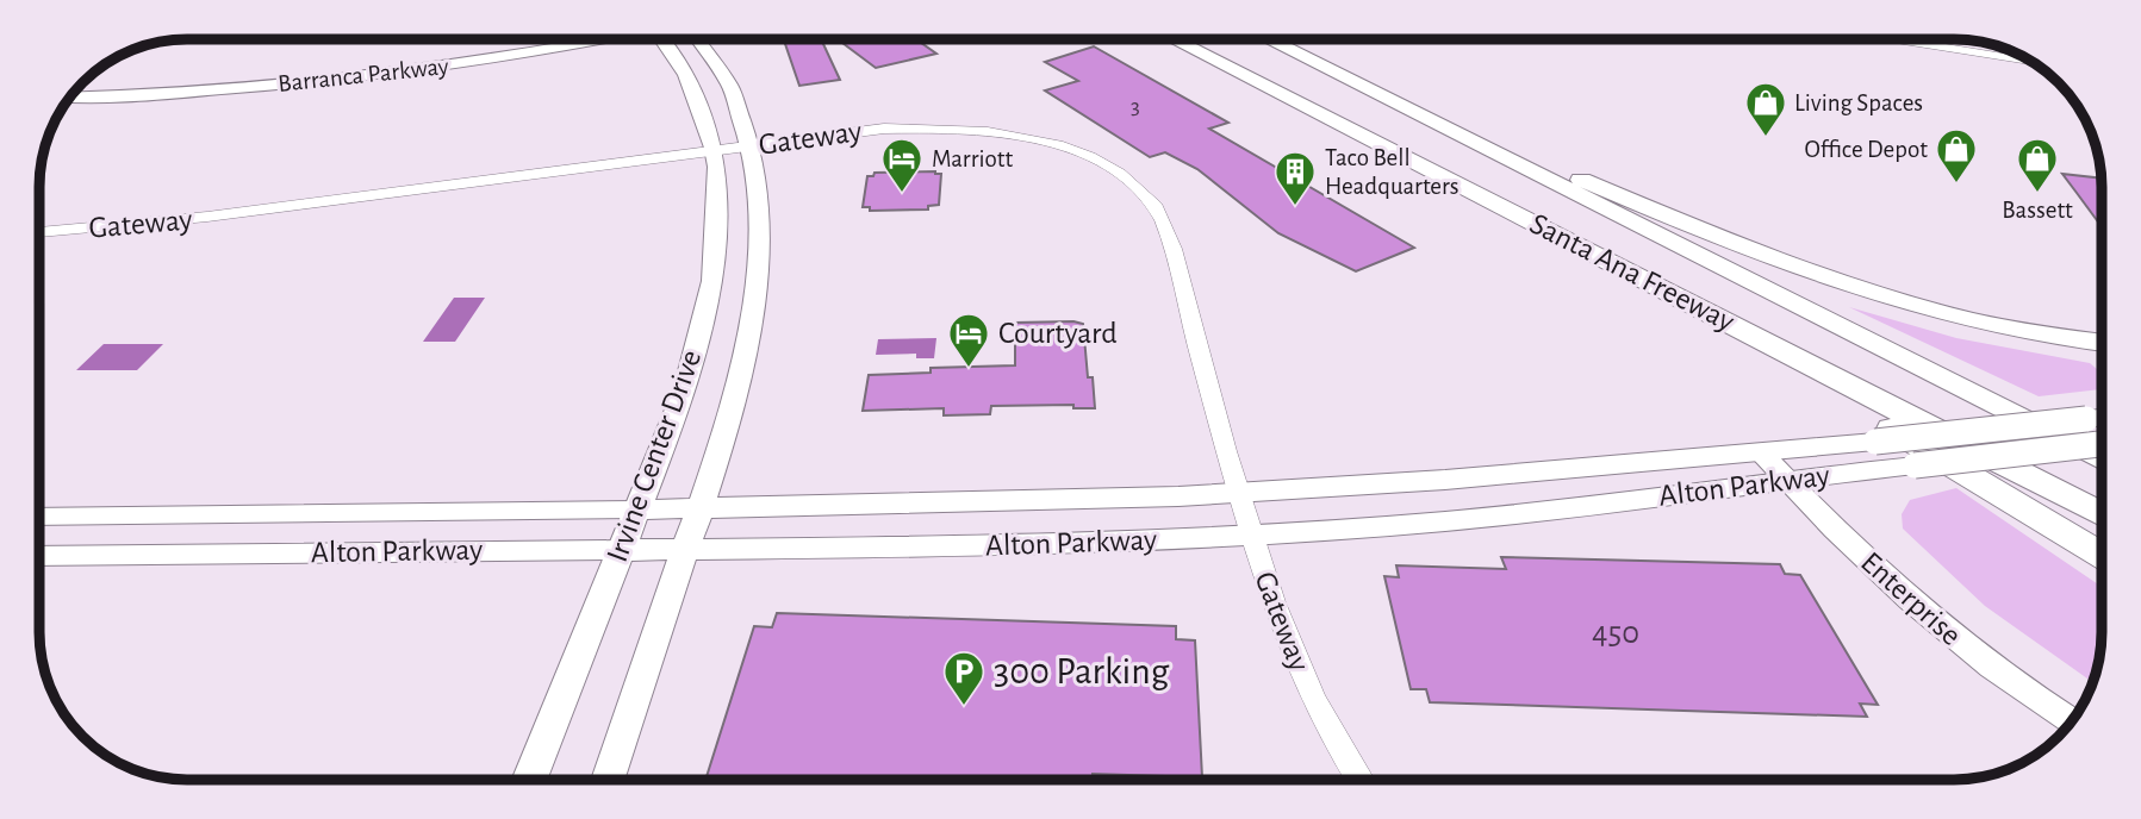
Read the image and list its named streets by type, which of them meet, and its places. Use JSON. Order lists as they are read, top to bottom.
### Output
{
  "streets": {
    "highway": ["Santa Ana Freeway"],
    "main road": [
      "Barranca Parkway",
      "Irvine Center Drive",
      "Alton Parkway",
      "Enterprise"
    ],
    "street": ["Gateway"]
  },
  "crossings": [
    ["Gateway", "Irvine Center Drive"],
    ["Gateway", "Alton Parkway"],
    ["Irvine Center Drive", "Alton Parkway"],
    ["Alton Parkway", "Enterprise"]
  ],
  "places": {
    "shop": ["Living Spaces", "Office Depot", "Bassett"],
    "hotel": ["Marriott", "Courtyard"],
    "building": ["Taco Bell Headquarters"],
    "parking": ["300 Parking"]
  },
  "house_numbers": ["3", "450"]
}
